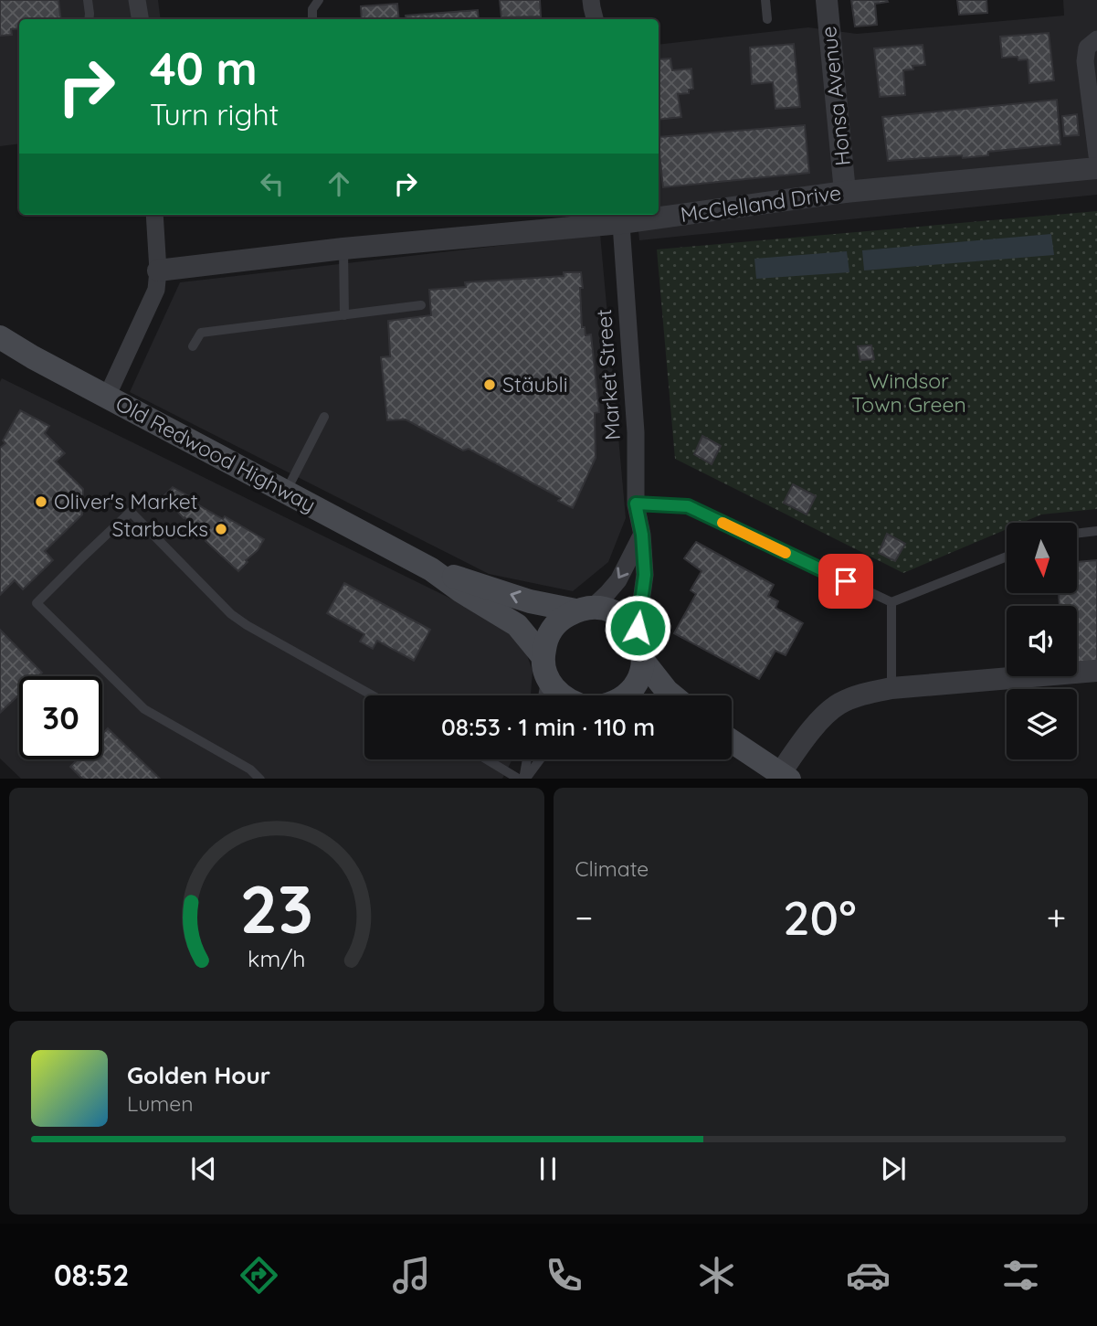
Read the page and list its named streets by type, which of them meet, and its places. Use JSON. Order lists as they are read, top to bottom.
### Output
{
  "streets": {
    "main road": ["Old Redwood Highway"],
    "street": ["Honsa Avenue", "McClelland Drive", "Market Street"]
  },
  "crossings": [
    ["Honsa Avenue", "McClelland Drive"],
    ["McClelland Drive", "Market Street"]
  ],
  "parks": ["Windsor Town Green"],
  "places": ["Stäubli", "Oliver's Market", "Starbucks"],
  "north": "bottom",
  "page": {
    "turn": ["40 m", "Turn right"],
    "limit": "30",
    "trip": "08:53 · 1 min · 110 m",
    "tile": "Climate",
    "heat": ["−", "20°", "+"],
    "song": ["Golden Hour", "Lumen"],
    "tabs": "08:52",
    "gauge": ["23", "km/h"]
  }
}
